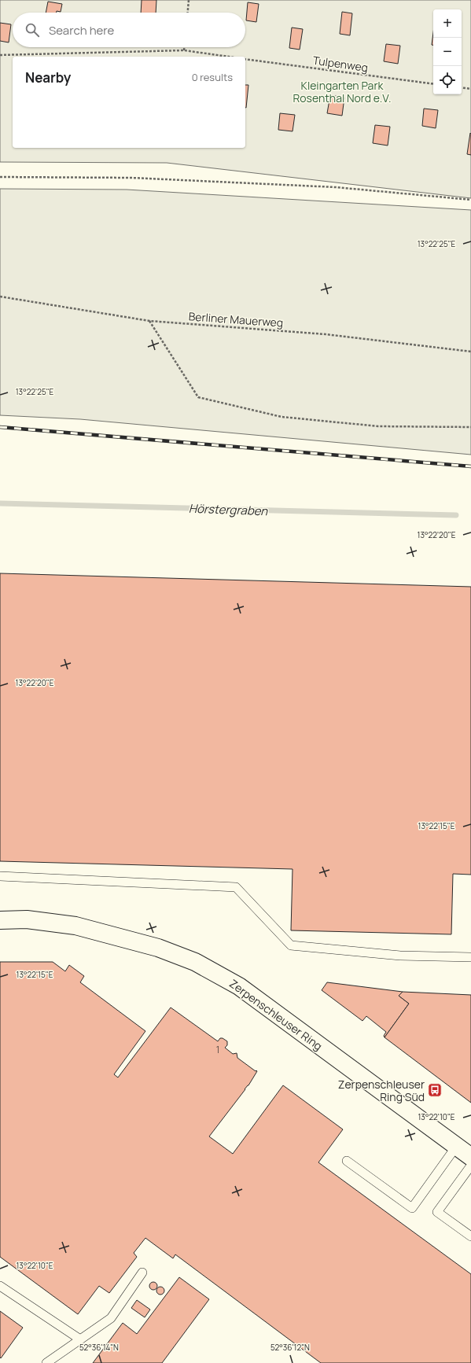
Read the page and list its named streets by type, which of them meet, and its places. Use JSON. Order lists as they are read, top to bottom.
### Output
{
  "streets": {
    "street": ["Zerpenschleuser Ring"],
    "path": ["Tulpenweg", "Berliner Mauerweg"]
  },
  "water": ["Hörstergraben"],
  "parks": ["Kleingarten Park Rosenthal Nord e.V."],
  "places": {
    "bus stop": ["Zerpenschleuser Ring Süd"]
  },
  "house_numbers": ["1"],
  "page": {
    "map_buttons": ["+", "−"],
    "search": "Search here",
    "heading": ["Nearby", "0 results"]
  },
  "coordinates": [
    "13°22'25\"E",
    "13°22'20\"E",
    "13°22'15\"E",
    "13°22'10\"E",
    "52°36'14\"N",
    "52°36'12\"N"
  ]
}
